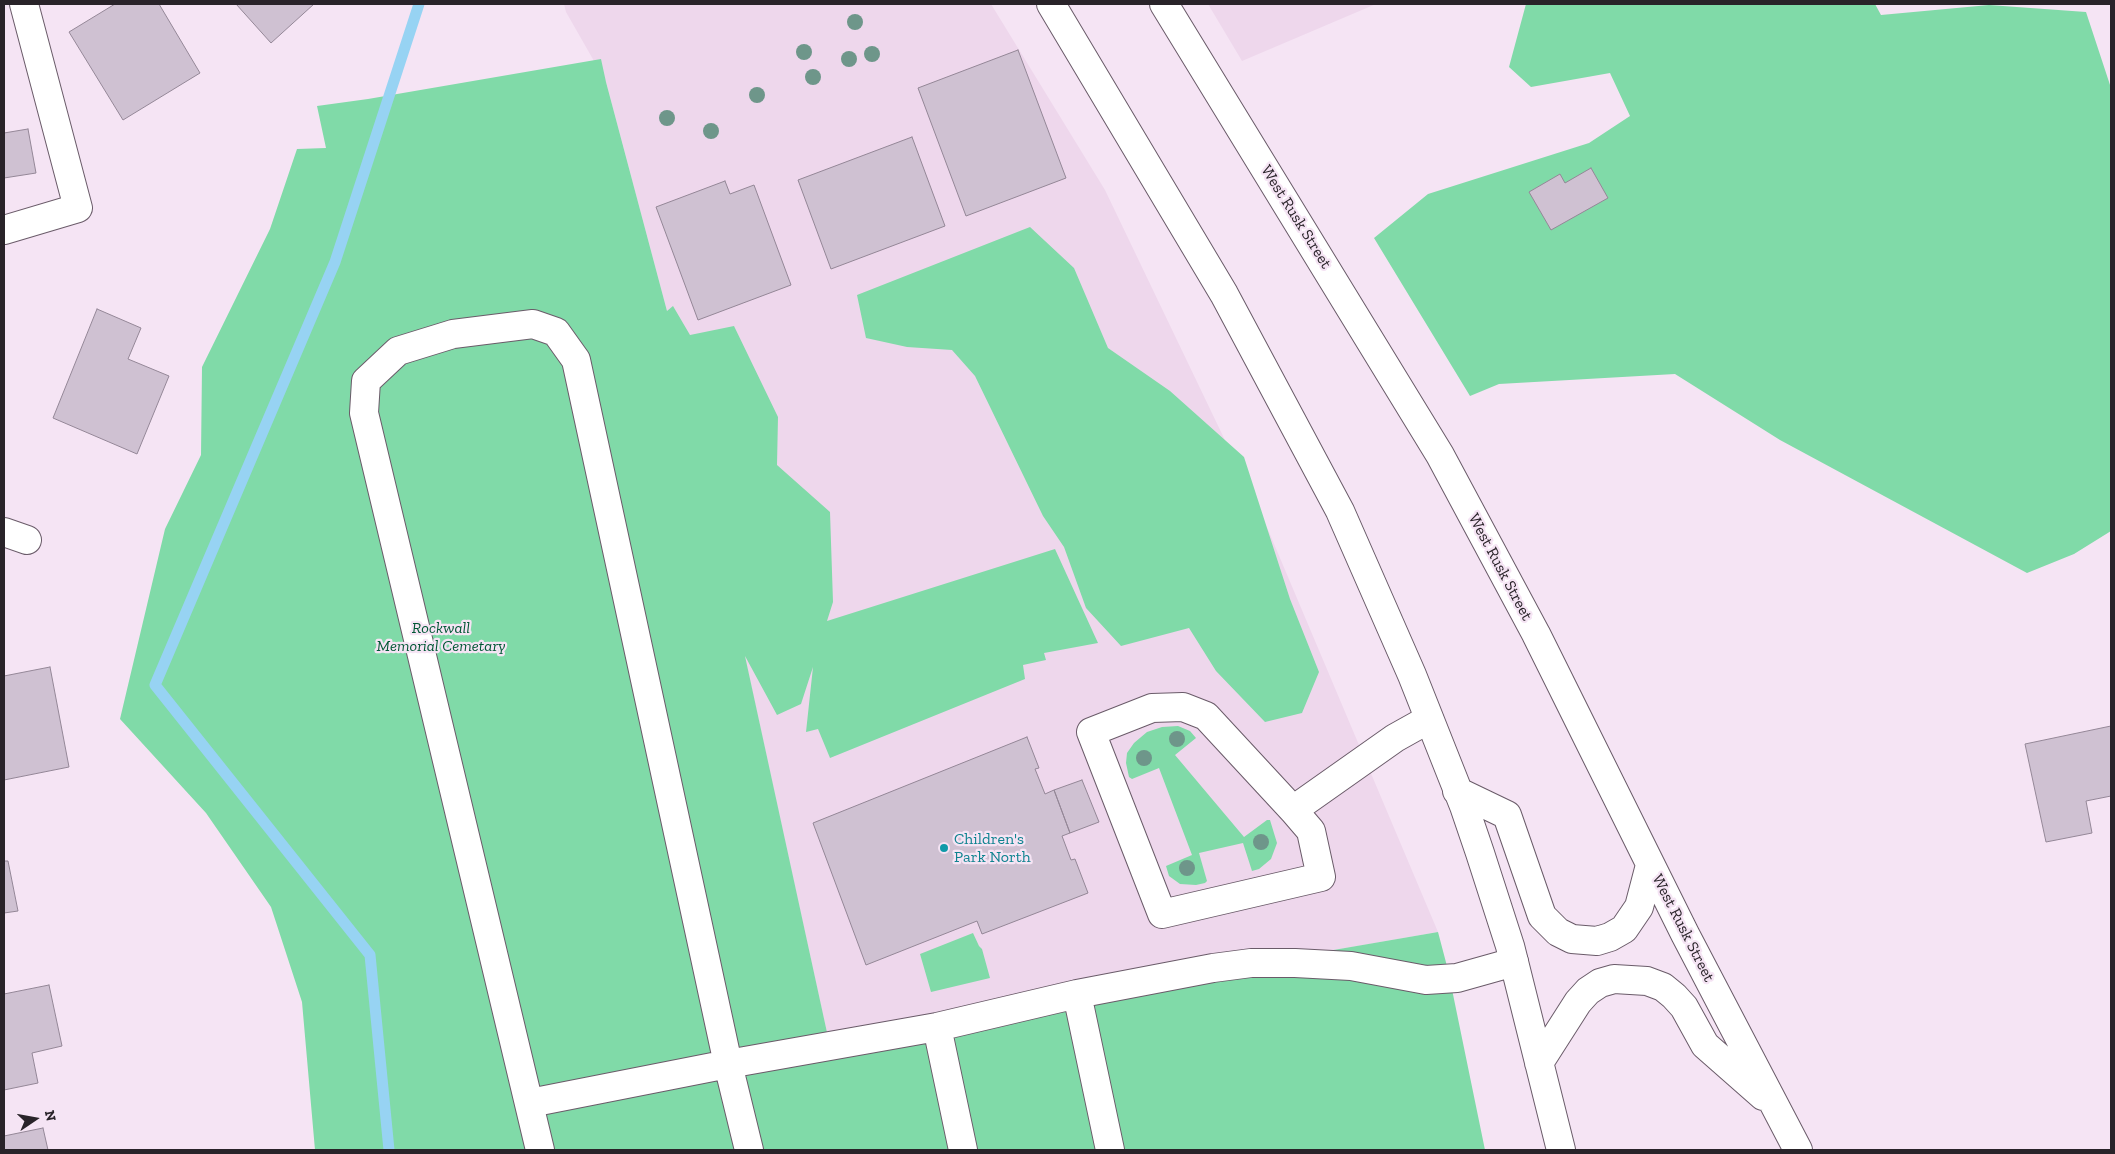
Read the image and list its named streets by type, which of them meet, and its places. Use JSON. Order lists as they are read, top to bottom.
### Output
{
  "streets": {
    "main road": ["West Rusk Street"]
  },
  "parks": ["Rockwall Memorial Cemetary"],
  "places": ["Children's Park North"],
  "north": "right"
}
